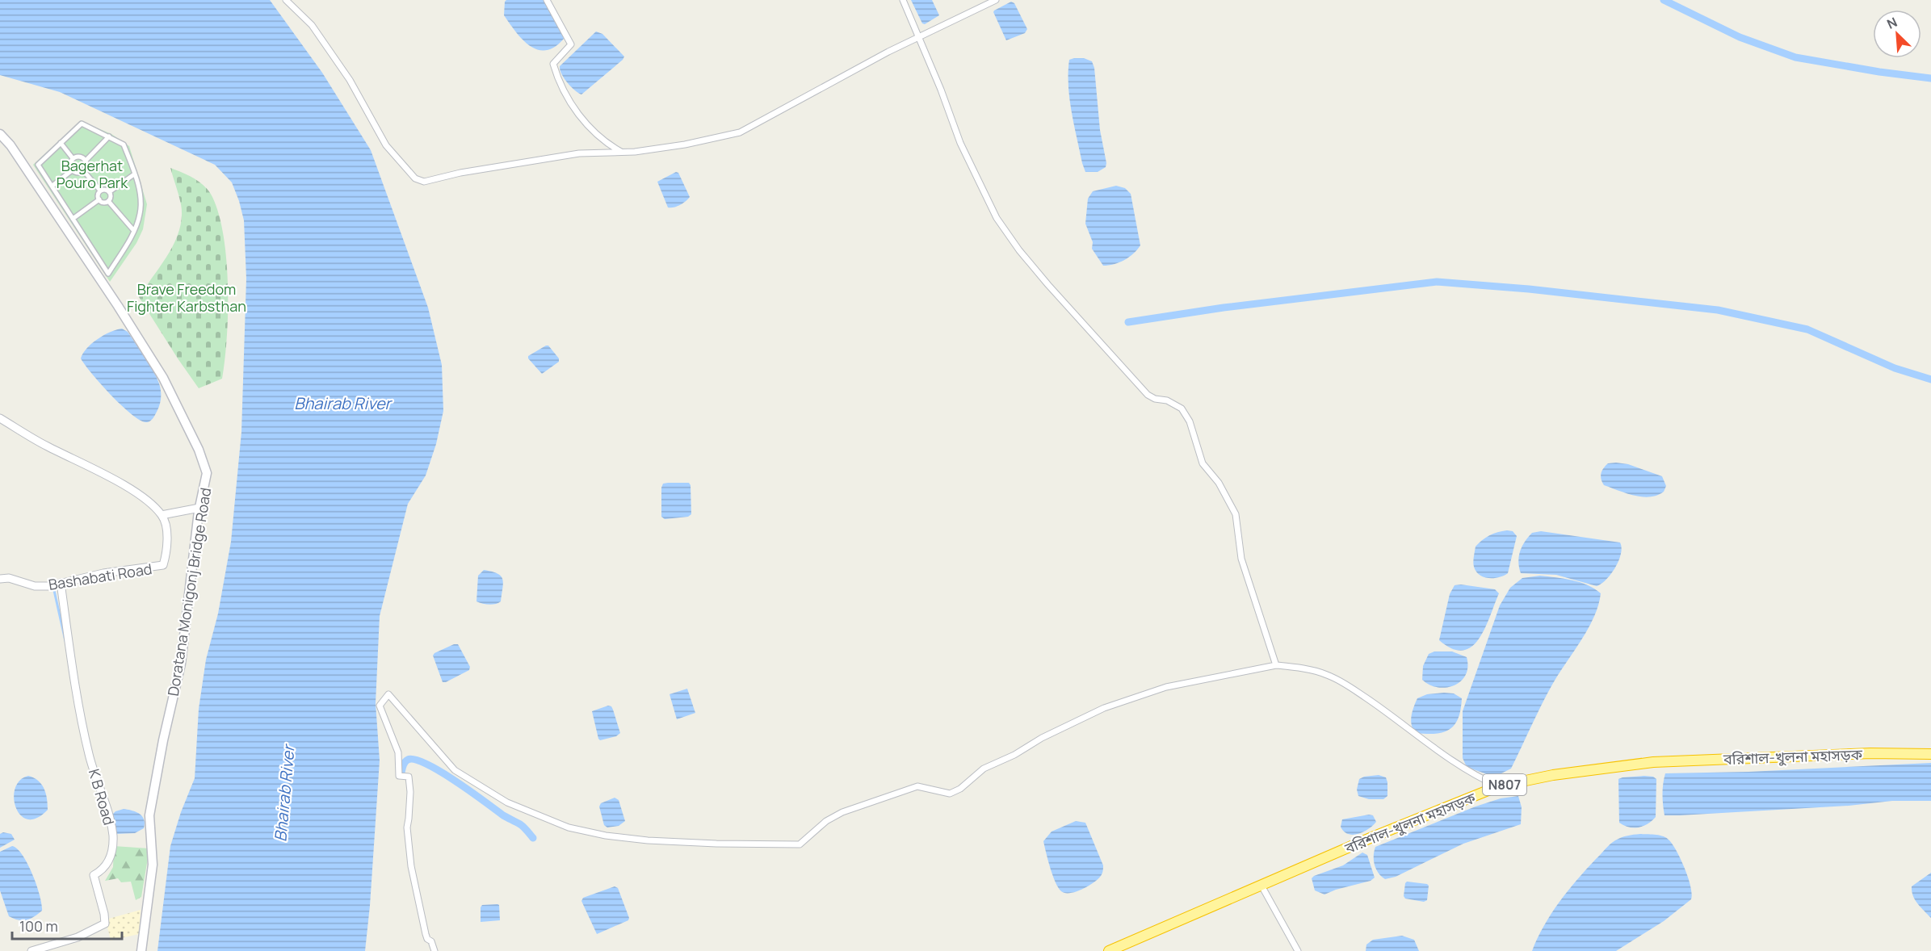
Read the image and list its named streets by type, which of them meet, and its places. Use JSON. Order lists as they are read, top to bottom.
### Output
{
  "streets": {
    "highway": ["বরিশাল-খুলনা মহাসড়ক", "N807"],
    "main road": ["Doratana Monigonj Bridge Road"],
    "street": ["Bashabati Road", "K B Road"]
  },
  "crossings": [
    ["Bashabati Road", "K B Road"]
  ],
  "water": ["Bhairab River"],
  "parks": ["Bagerhat Pouro Park", "Brave Freedom Fighter Karbsthan"],
  "scale_bar": "100 m",
  "north": "top left"
}
